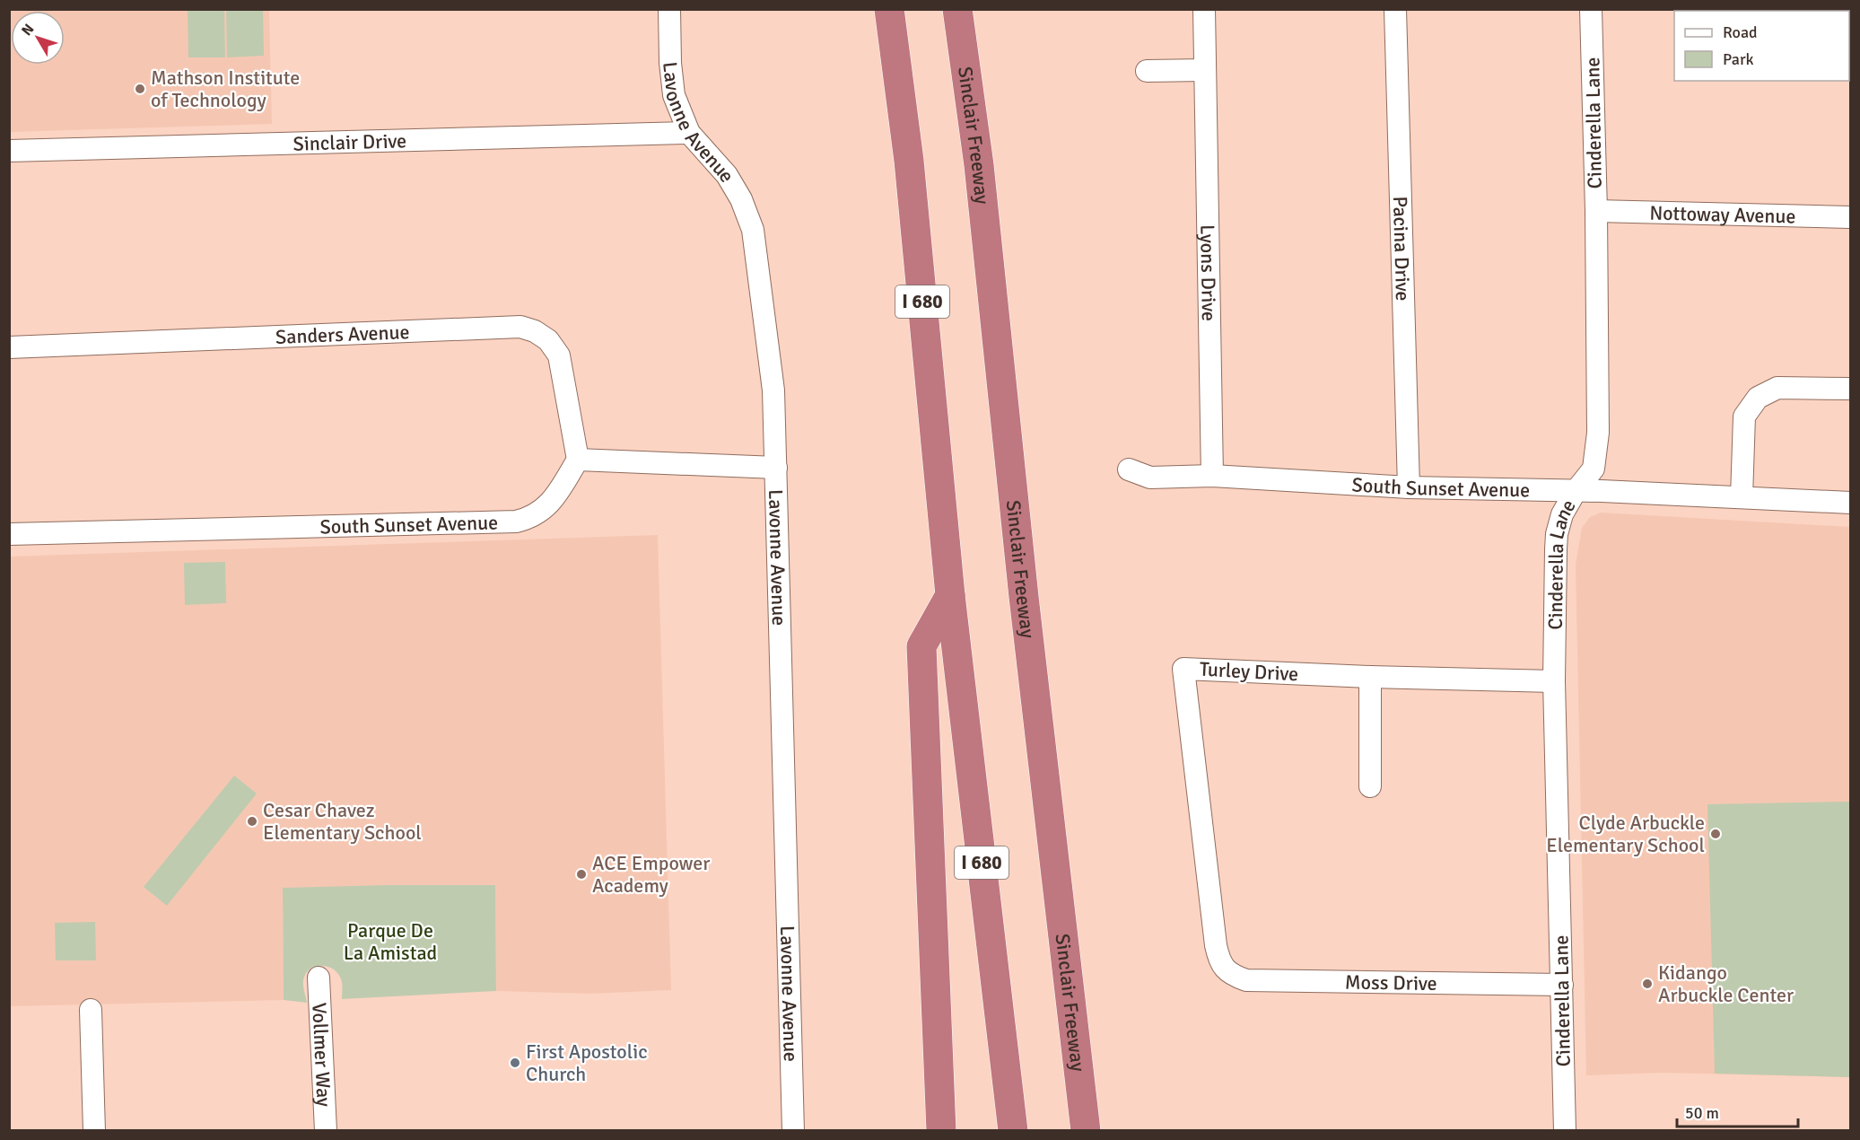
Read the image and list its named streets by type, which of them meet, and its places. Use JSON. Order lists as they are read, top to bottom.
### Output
{
  "streets": {
    "highway": ["Sinclair Freeway", "I 680"],
    "street": [
      "Lavonne Avenue",
      "Cinderella Lane",
      "Sinclair Drive",
      "Nottoway Avenue",
      "Pacina Drive",
      "Lyons Drive",
      "Sanders Avenue",
      "South Sunset Avenue",
      "Turley Drive",
      "Moss Drive",
      "Vollmer Way"
    ]
  },
  "crossings": [
    ["Lavonne Avenue", "Sinclair Drive"],
    ["Cinderella Lane", "Nottoway Avenue"],
    ["Cinderella Lane", "South Sunset Avenue"],
    ["Cinderella Lane", "Turley Drive"],
    ["Cinderella Lane", "Moss Drive"],
    ["Pacina Drive", "South Sunset Avenue"],
    ["Lyons Drive", "South Sunset Avenue"],
    ["Sanders Avenue", "South Sunset Avenue"],
    ["Turley Drive", "Moss Drive"]
  ],
  "parks": ["Parque De La Amistad"],
  "places": [
    "Mathson Institute of Technology",
    "Cesar Chavez Elementary School",
    "Clyde Arbuckle Elementary School",
    "ACE Empower Academy",
    "Kidango Arbuckle Center",
    "First Apostolic Church"
  ],
  "legend": ["Road", "Park"],
  "scale_bar": "50 m",
  "north": "top left"
}
